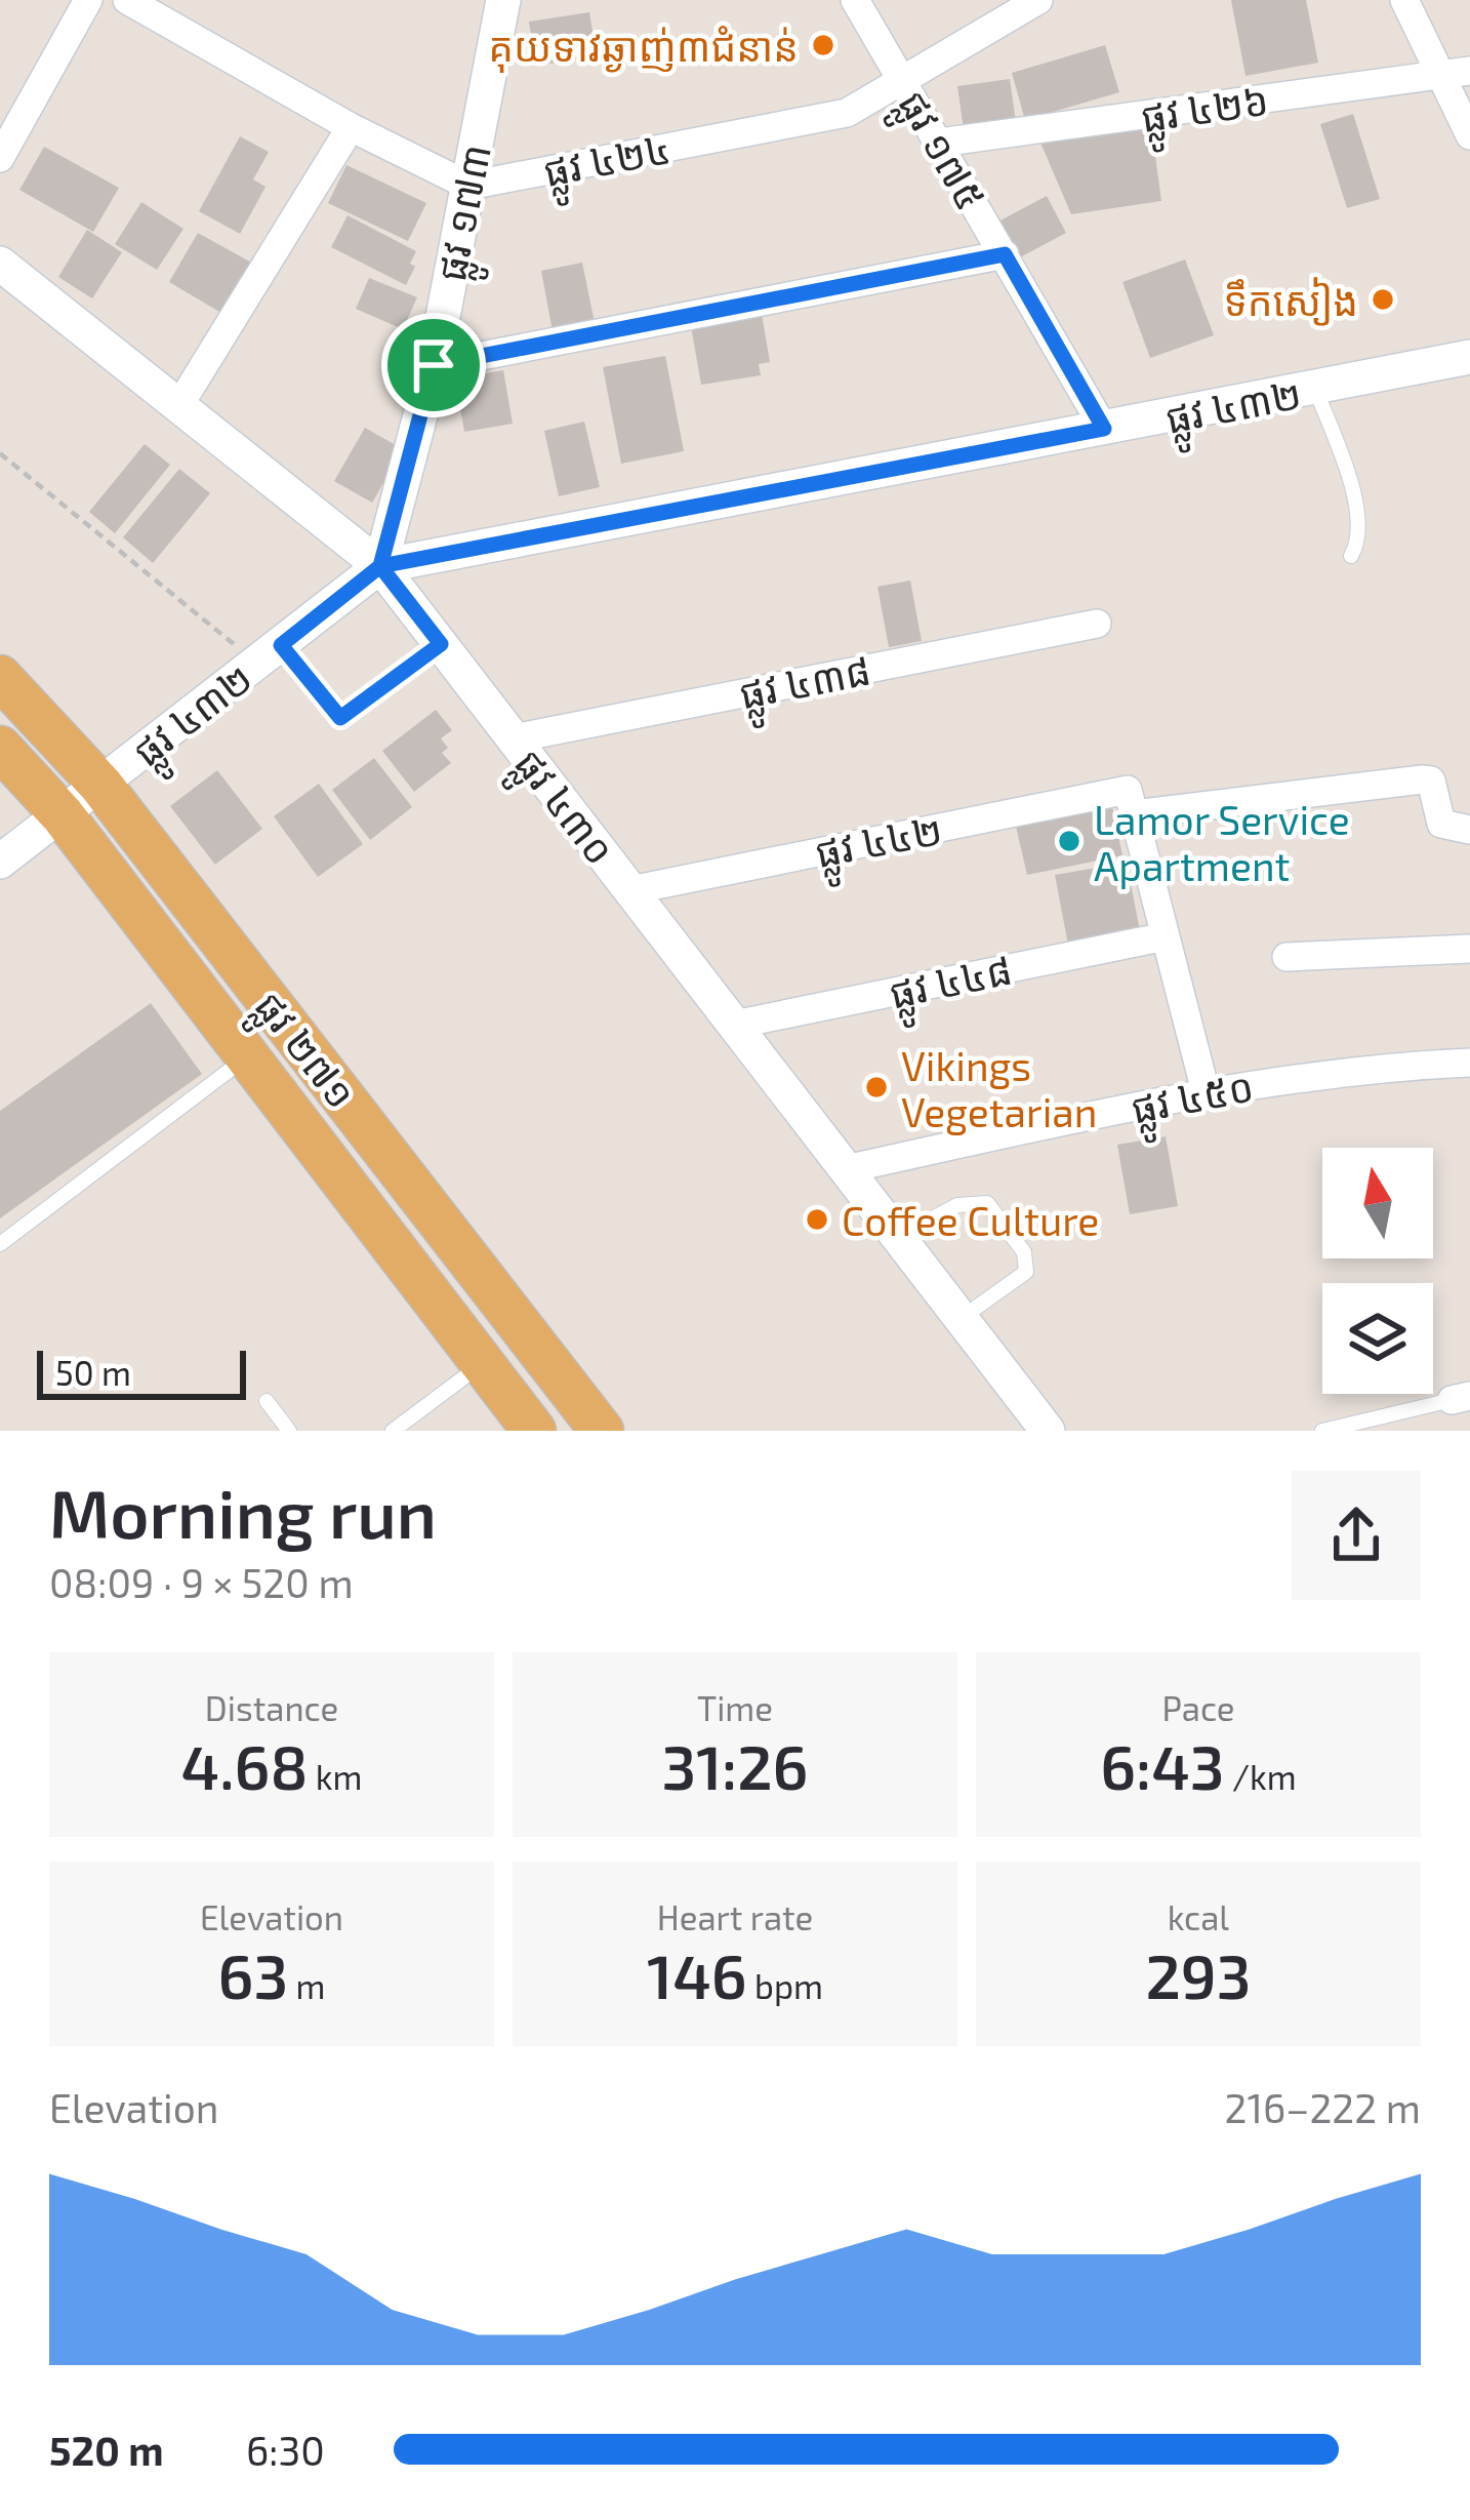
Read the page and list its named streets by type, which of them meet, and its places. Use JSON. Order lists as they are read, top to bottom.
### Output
{
  "streets": {
    "main road": ["ផ្លូវ ២៧១"],
    "street": [
      "ផ្លូវ ៤២៦",
      "ផ្លូវ ១៧៥",
      "ផ្លូវ ៤២៤",
      "ផ្លូវ ១៧៣",
      "ផ្លូវ ៤៣២",
      "ផ្លូវ ៤៣៨",
      "ផ្លូវ ៤៣០",
      "ផ្លូវ ៤៤២",
      "ផ្លូវ ៤៤៨",
      "ផ្លូវ ៤៥០"
    ]
  },
  "crossings": [
    ["ផ្លូវ ៤២៦", "ផ្លូវ ១៧៥"],
    ["ផ្លូវ ១៧៥", "ផ្លូវ ៤២៤"],
    ["ផ្លូវ ១៧៥", "ផ្លូវ ៤៣២"],
    ["ផ្លូវ ៤២៤", "ផ្លូវ ១៧៣"],
    ["ផ្លូវ ១៧៣", "ផ្លូវ ៤៣២"],
    ["ផ្លូវ ១៧៣", "ផ្លូវ ៤៣០"],
    ["ផ្លូវ ៤៣២", "ផ្លូវ ៤៣០"],
    ["ផ្លូវ ៤៣២", "ផ្លូវ ២៧១"],
    ["ផ្លូវ ៤៣៨", "ផ្លូវ ៤៣០"],
    ["ផ្លូវ ៤៣០", "ផ្លូវ ៤៤២"],
    ["ផ្លូវ ៤៣០", "ផ្លូវ ៤៤៨"],
    ["ផ្លូវ ៤៣០", "ផ្លូវ ៤៥០"]
  ],
  "places": [
    "គុយទាវឆ្ងាញ់៣ជំនាន់",
    "ទឹកសៀង",
    "Lamor Service Apartment",
    "Vikings Vegetarian",
    "Coffee Culture"
  ],
  "scale_bar": "50 m",
  "north": "top",
  "page": {
    "scale": "50 m",
    "heading": ["Morning run", "08:09 · 9 × 520 m"],
    "stats": [
      ["Distance", "4.68 km"],
      ["Time", "31:26"],
      ["Pace", "6:43 /km"],
      ["Elevation", "63 m"],
      ["Heart rate", "146 bpm"],
      ["kcal", "293"]
    ],
    "chart": ["Elevation", "216–222 m"],
    "list": [
      {
        "name": "520 m",
        "note": "6:30"
      }
    ]
  }
}
